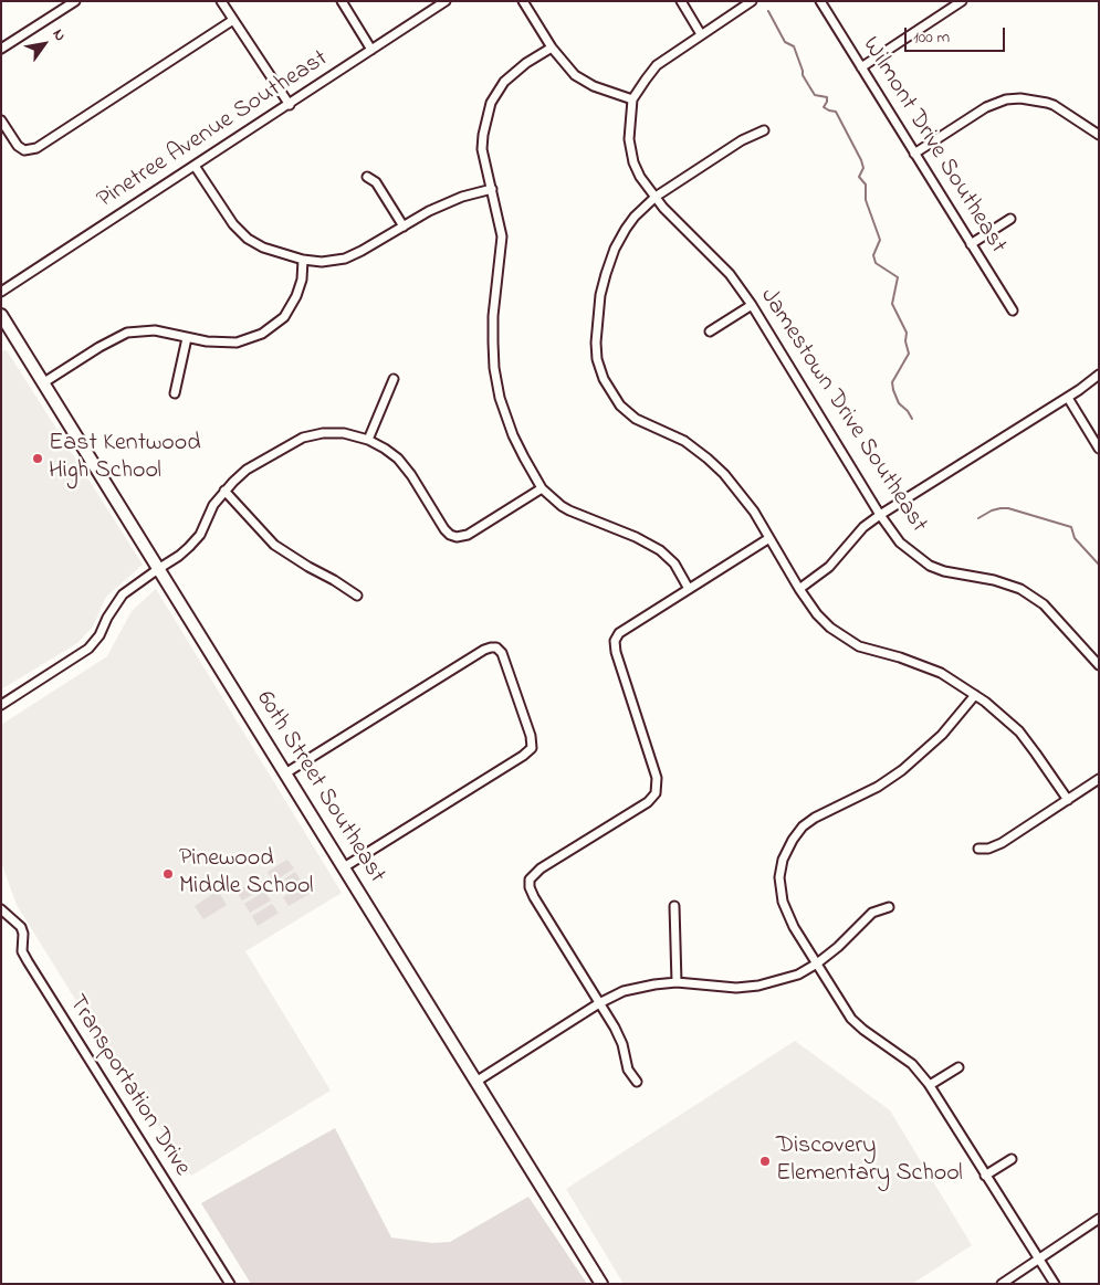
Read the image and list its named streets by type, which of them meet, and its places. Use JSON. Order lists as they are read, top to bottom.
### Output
{
  "streets": {
    "main road": ["60th Street Southeast"],
    "street": [
      "Pinetree Avenue Southeast",
      "Wilmont Drive Southeast",
      "Jamestown Drive Southeast",
      "Transportation Drive"
    ]
  },
  "places": ["East Kentwood High School", "Pinewood Middle School", "Discovery Elementary School"],
  "scale_bar": "100 m",
  "north": "top right"
}
